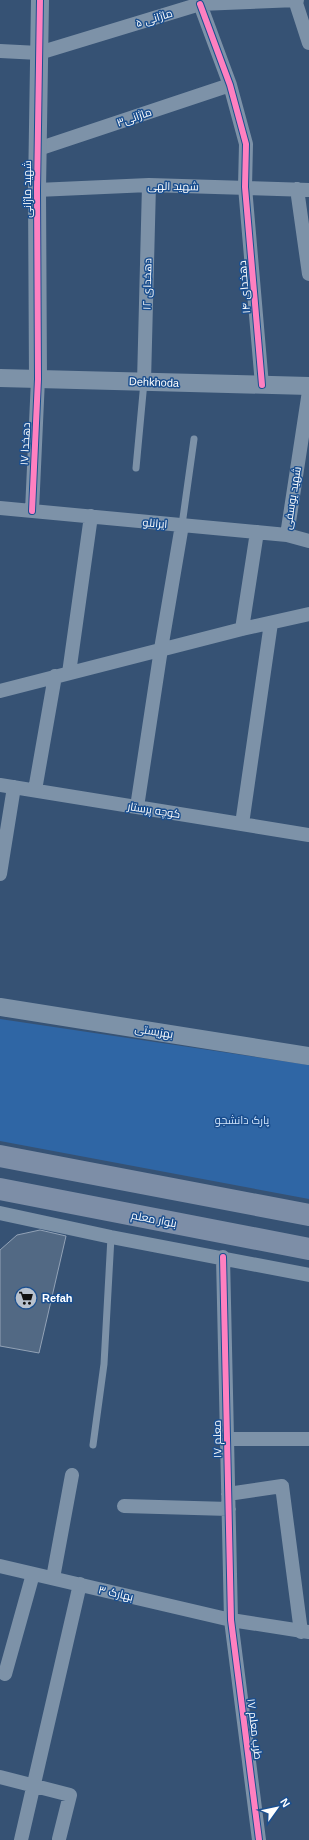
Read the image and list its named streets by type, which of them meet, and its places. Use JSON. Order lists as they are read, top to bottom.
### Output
{
  "streets": {
    "main road": ["بلوار معلم"],
    "street": [
      "۵ ماژانی",
      "ماژانی۳",
      "شهید الهی",
      "شهید ماژانی",
      "دهخدای ۱۲",
      "دهخدای ۱۴",
      "Dehkhoda",
      "دهخدا ۱۷",
      "شهید یوسفی",
      "ایرانلو",
      "کوچه پرستار",
      "بهزیستی",
      "معلم ۱۷",
      "بهارک ۳",
      "طرب معلم ۱۷"
    ]
  },
  "crossings": [
    ["۵ ماژانی", "شهید ماژانی"],
    ["۵ ماژانی", "دهخدای ۱۴"],
    ["ماژانی۳", "شهید ماژانی"],
    ["ماژانی۳", "دهخدای ۱۴"],
    ["شهید الهی", "شهید ماژانی"],
    ["شهید الهی", "دهخدای ۱۲"],
    ["شهید الهی", "دهخدای ۱۴"],
    ["شهید ماژانی", "Dehkhoda"],
    ["شهید ماژانی", "دهخدا ۱۷"],
    ["دهخدای ۱۲", "Dehkhoda"],
    ["دهخدای ۱۴", "Dehkhoda"],
    ["Dehkhoda", "دهخدا ۱۷"],
    ["دهخدا ۱۷", "ایرانلو"],
    ["شهید یوسفی", "ایرانلو"],
    ["معلم ۱۷", "بهارک ۳"],
    ["معلم ۱۷", "طرب معلم ۱۷"],
    ["بهارک ۳", "طرب معلم ۱۷"]
  ],
  "parks": ["پارک دانشجو"],
  "places": {
    "supermarket": ["Refah"]
  },
  "north": "top right"
}
